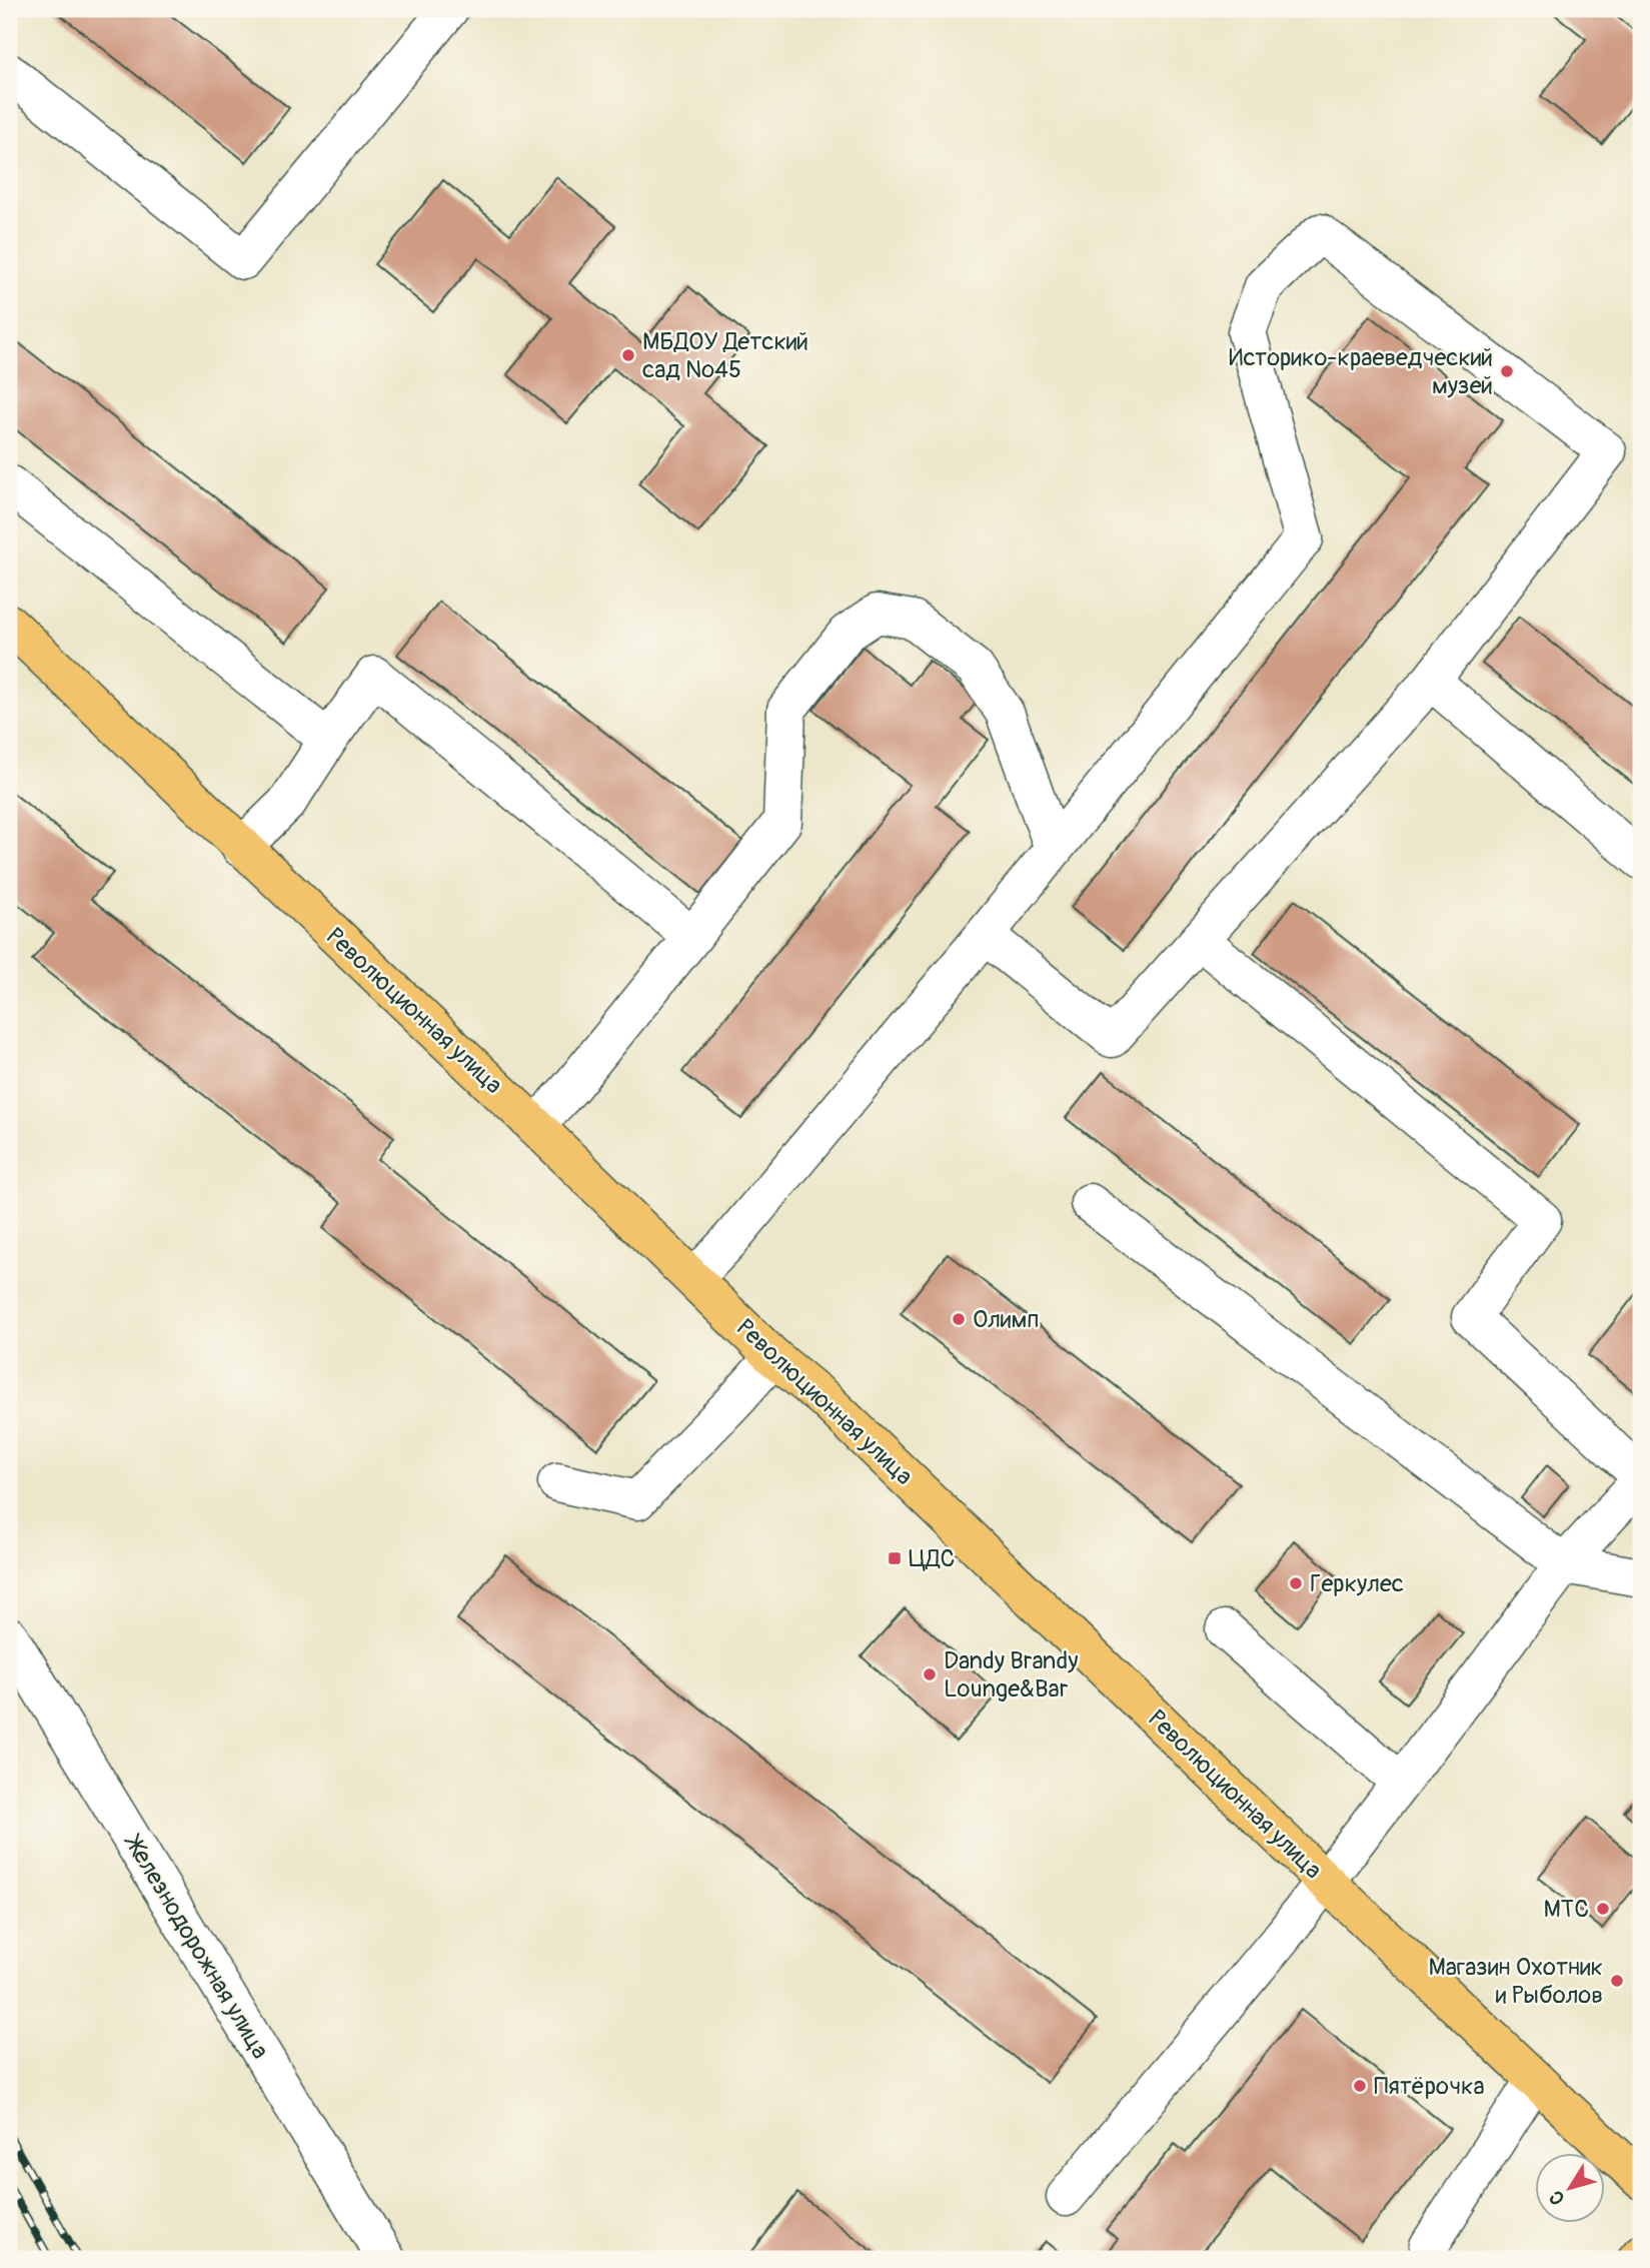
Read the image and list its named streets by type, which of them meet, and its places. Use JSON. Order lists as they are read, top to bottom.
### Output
{
  "streets": {
    "main road": ["Революционная улица"],
    "street": ["Железнодорожная улица"]
  },
  "places": {
    "other": [
      "МБДОУ Детский сад №45",
      "Историко-краеведческий музей",
      "Олимп",
      "Геркулес",
      "Dandy Brandy Lounge&Bar",
      "МТС",
      "Магазин Охотник и Рыболов",
      "Пятёрочка"
    ],
    "transit": ["ЦДС"]
  },
  "north": "bottom left"
}
